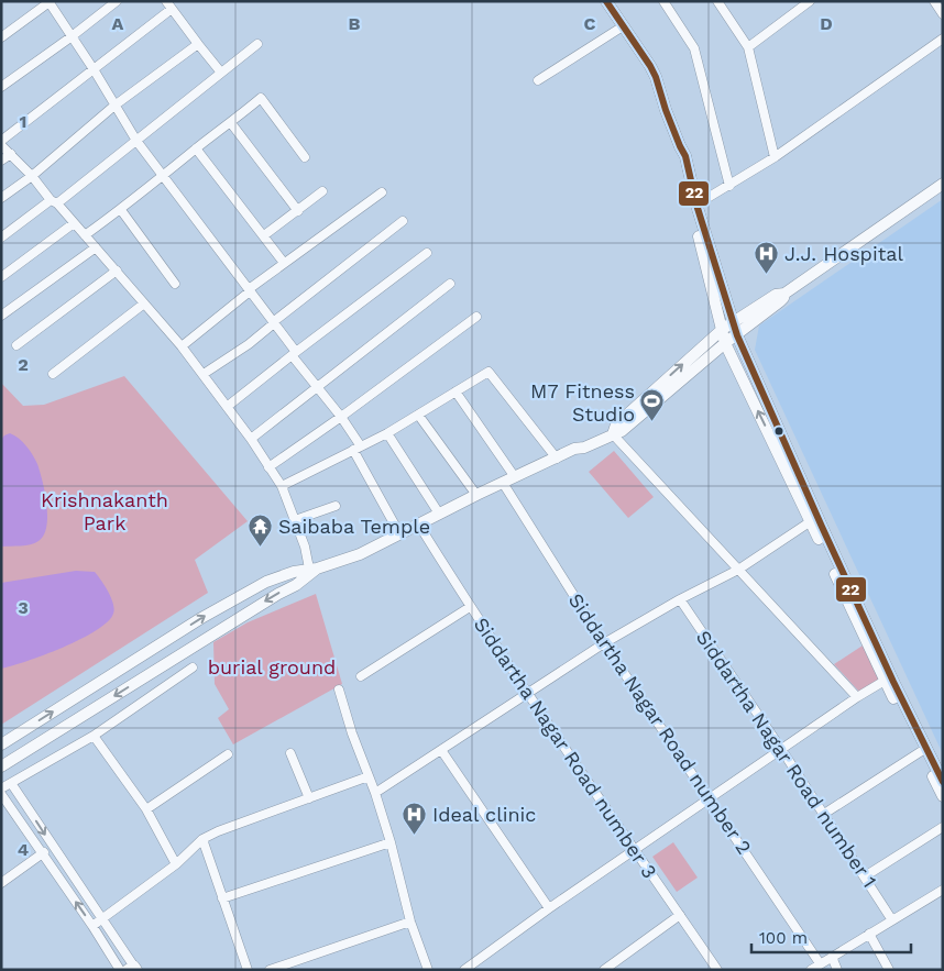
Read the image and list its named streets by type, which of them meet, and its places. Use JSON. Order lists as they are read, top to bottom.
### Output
{
  "streets": {
    "street": ["Siddartha Nagar Road number 2", "Siddartha Nagar Road number 3", "Siddartha Nagar Road number 1"]
  },
  "parks": ["Krishnakanth Park", "burial ground"],
  "places": {
    "hospital": ["J.J. Hospital", "Ideal clinic"],
    "sports": ["M7 Fitness Studio"],
    "temple": ["Saibaba Temple"]
  },
  "lines": ["transit line 22"],
  "scale_bar": "100 m",
  "grid": {
    "columns": [
      "A",
      "B",
      "C",
      "D"
    ],
    "rows": [
      "1",
      "2",
      "3",
      "4"
    ]
  }
}
